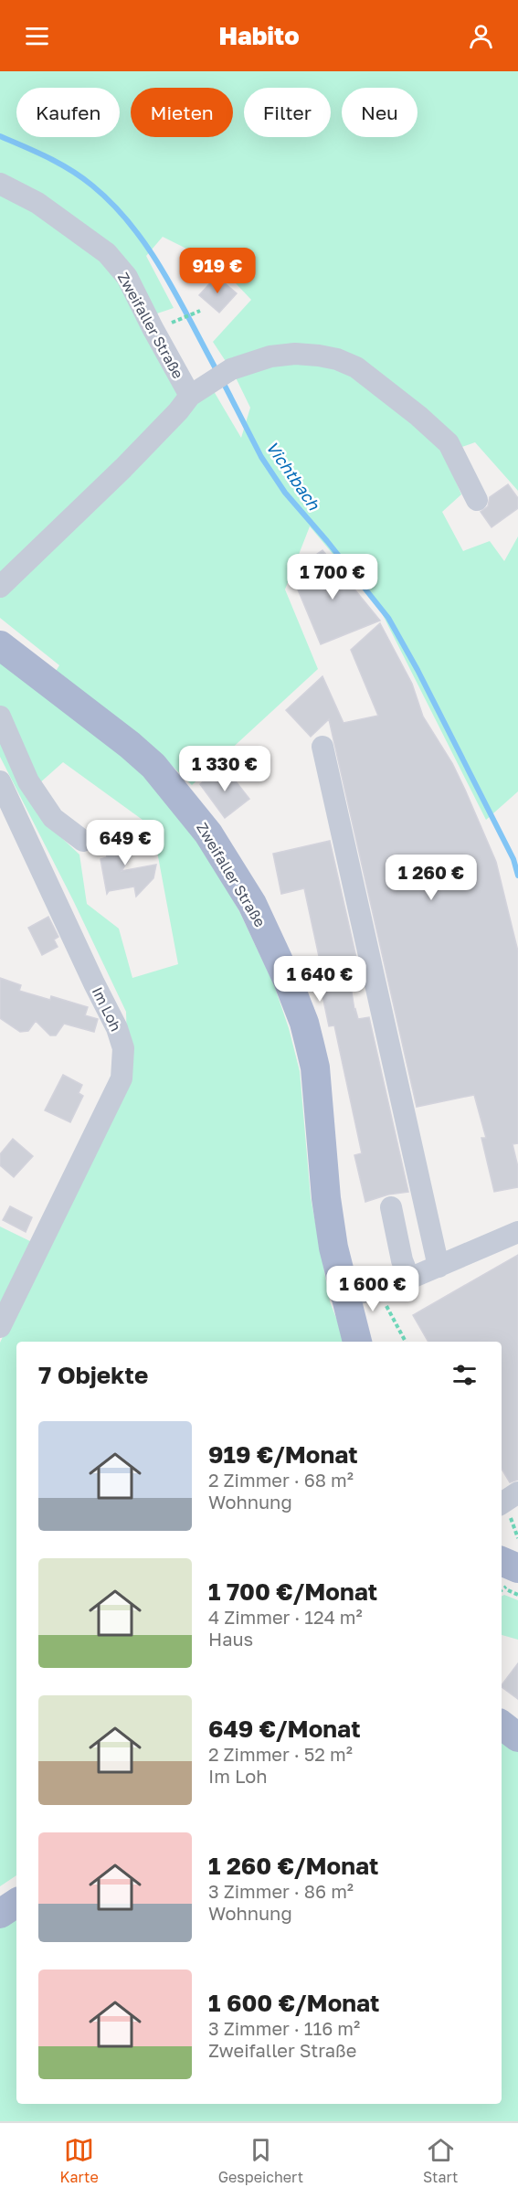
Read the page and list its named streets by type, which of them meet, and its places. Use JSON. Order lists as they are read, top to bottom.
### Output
{
  "streets": {
    "main road": ["Zweifaller Straße"],
    "street": ["Im Loh"]
  },
  "water": ["Vichtbach"],
  "page": {
    "header": "Habito",
    "chip": [
      "Kaufen",
      "Mieten",
      "Filter",
      "Neu"
    ],
    "price": [
      "919 €",
      "1 700 €",
      "1 330 €",
      "649 €",
      "1 260 €",
      "1 640 €",
      "1 600 €"
    ],
    "heading": "7 Objekte",
    "list": [
      {
        "name": "919 €/Monat",
        "note": "2 Zimmer · 68 m² · Wohnung"
      },
      {
        "name": "1 700 €/Monat",
        "note": "4 Zimmer · 124 m² · Haus"
      },
      {
        "name": "649 €/Monat",
        "note": "2 Zimmer · 52 m² · Im Loh"
      },
      {
        "name": "1 260 €/Monat",
        "note": "3 Zimmer · 86 m² · Wohnung"
      },
      {
        "name": "1 600 €/Monat",
        "note": "3 Zimmer · 116 m² · Zweifaller Straße"
      }
    ],
    "tabs": ["Karte", "Gespeichert", "Start"]
  }
}
